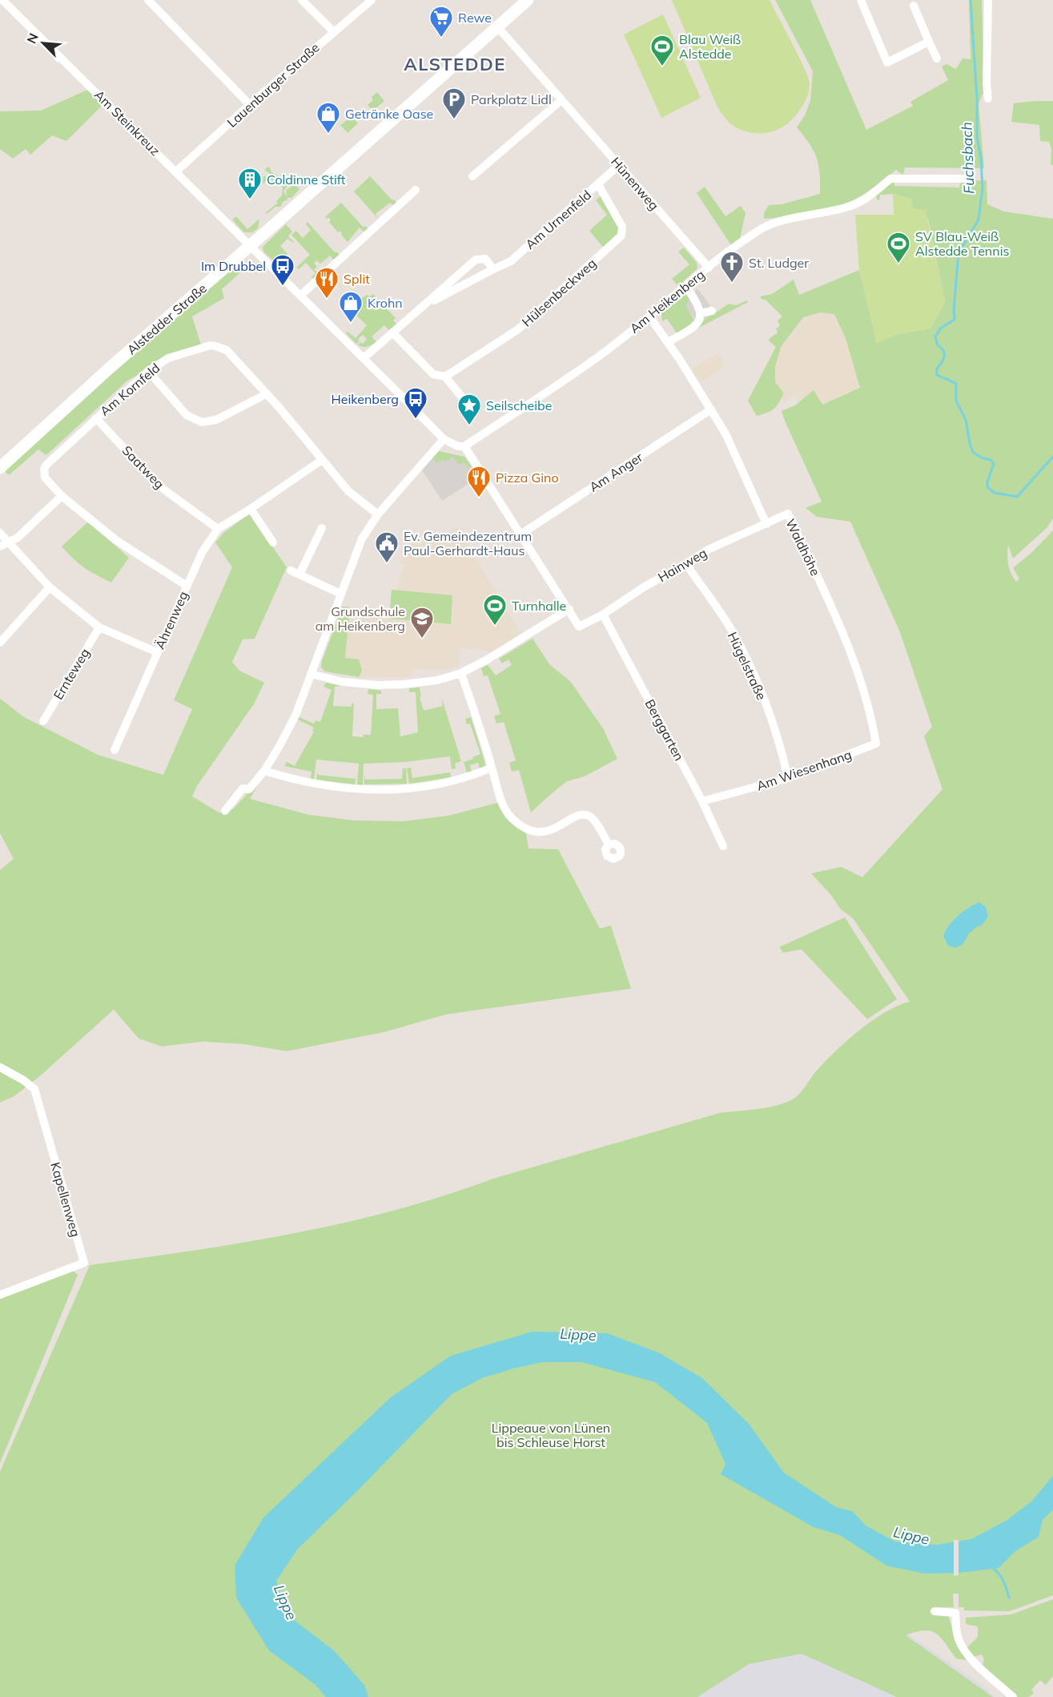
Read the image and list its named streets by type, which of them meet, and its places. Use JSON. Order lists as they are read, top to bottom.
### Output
{
  "streets": {
    "street": [
      "Lauenburger Straße",
      "Am Steinkreuz",
      "Hünenweg",
      "Am Urnenfeld",
      "Hülsenbeckweg",
      "Am Heikenberg",
      "Alstedder Straße",
      "Am Kornfeld",
      "Saatweg",
      "Am Anger",
      "Waldhöhe",
      "Hainweg",
      "Ährenweg",
      "Hügelstraße",
      "Ernteweg",
      "Berggarten",
      "Am Wiesenhang",
      "Kapellenweg"
    ]
  },
  "crossings": [
    ["Lauenburger Straße", "Am Steinkreuz"],
    ["Am Steinkreuz", "Alstedder Straße"],
    ["Hünenweg", "Am Urnenfeld"],
    ["Hünenweg", "Am Heikenberg"],
    ["Hünenweg", "Alstedder Straße"],
    ["Am Urnenfeld", "Hülsenbeckweg"],
    ["Am Heikenberg", "Waldhöhe"],
    ["Am Kornfeld", "Saatweg"],
    ["Am Kornfeld", "Ährenweg"],
    ["Saatweg", "Ährenweg"],
    ["Am Anger", "Waldhöhe"],
    ["Waldhöhe", "Hainweg"],
    ["Waldhöhe", "Am Wiesenhang"],
    ["Hainweg", "Hügelstraße"],
    ["Hainweg", "Berggarten"],
    ["Hügelstraße", "Am Wiesenhang"],
    ["Berggarten", "Am Wiesenhang"]
  ],
  "districts": ["ALSTEDDE"],
  "water": ["Fuchsbach", "Lippe"],
  "parks": ["Lippeaue von Lünen bis Schleuse Horst"],
  "places": {
    "supermarket": ["Rewe"],
    "sports": ["Blau Weiß Alstedde", "SV Blau-Weiß Alstedde Tennis", "Turnhalle"],
    "parking": ["Parkplatz Lidl"],
    "shop": ["Getränke Oase", "Krohn"],
    "building": ["Coldinne Stift"],
    "church": ["St. Ludger"],
    "bus stop": ["Im Drubbel", "Heikenberg"],
    "restaurant": ["Split", "Pizza Gino"],
    "place": ["Seilscheibe"],
    "public building": ["Ev. Gemeindezentrum Paul-Gerhardt-Haus"],
    "school or university": ["Grundschule am Heikenberg"]
  },
  "north": "top left"
}
